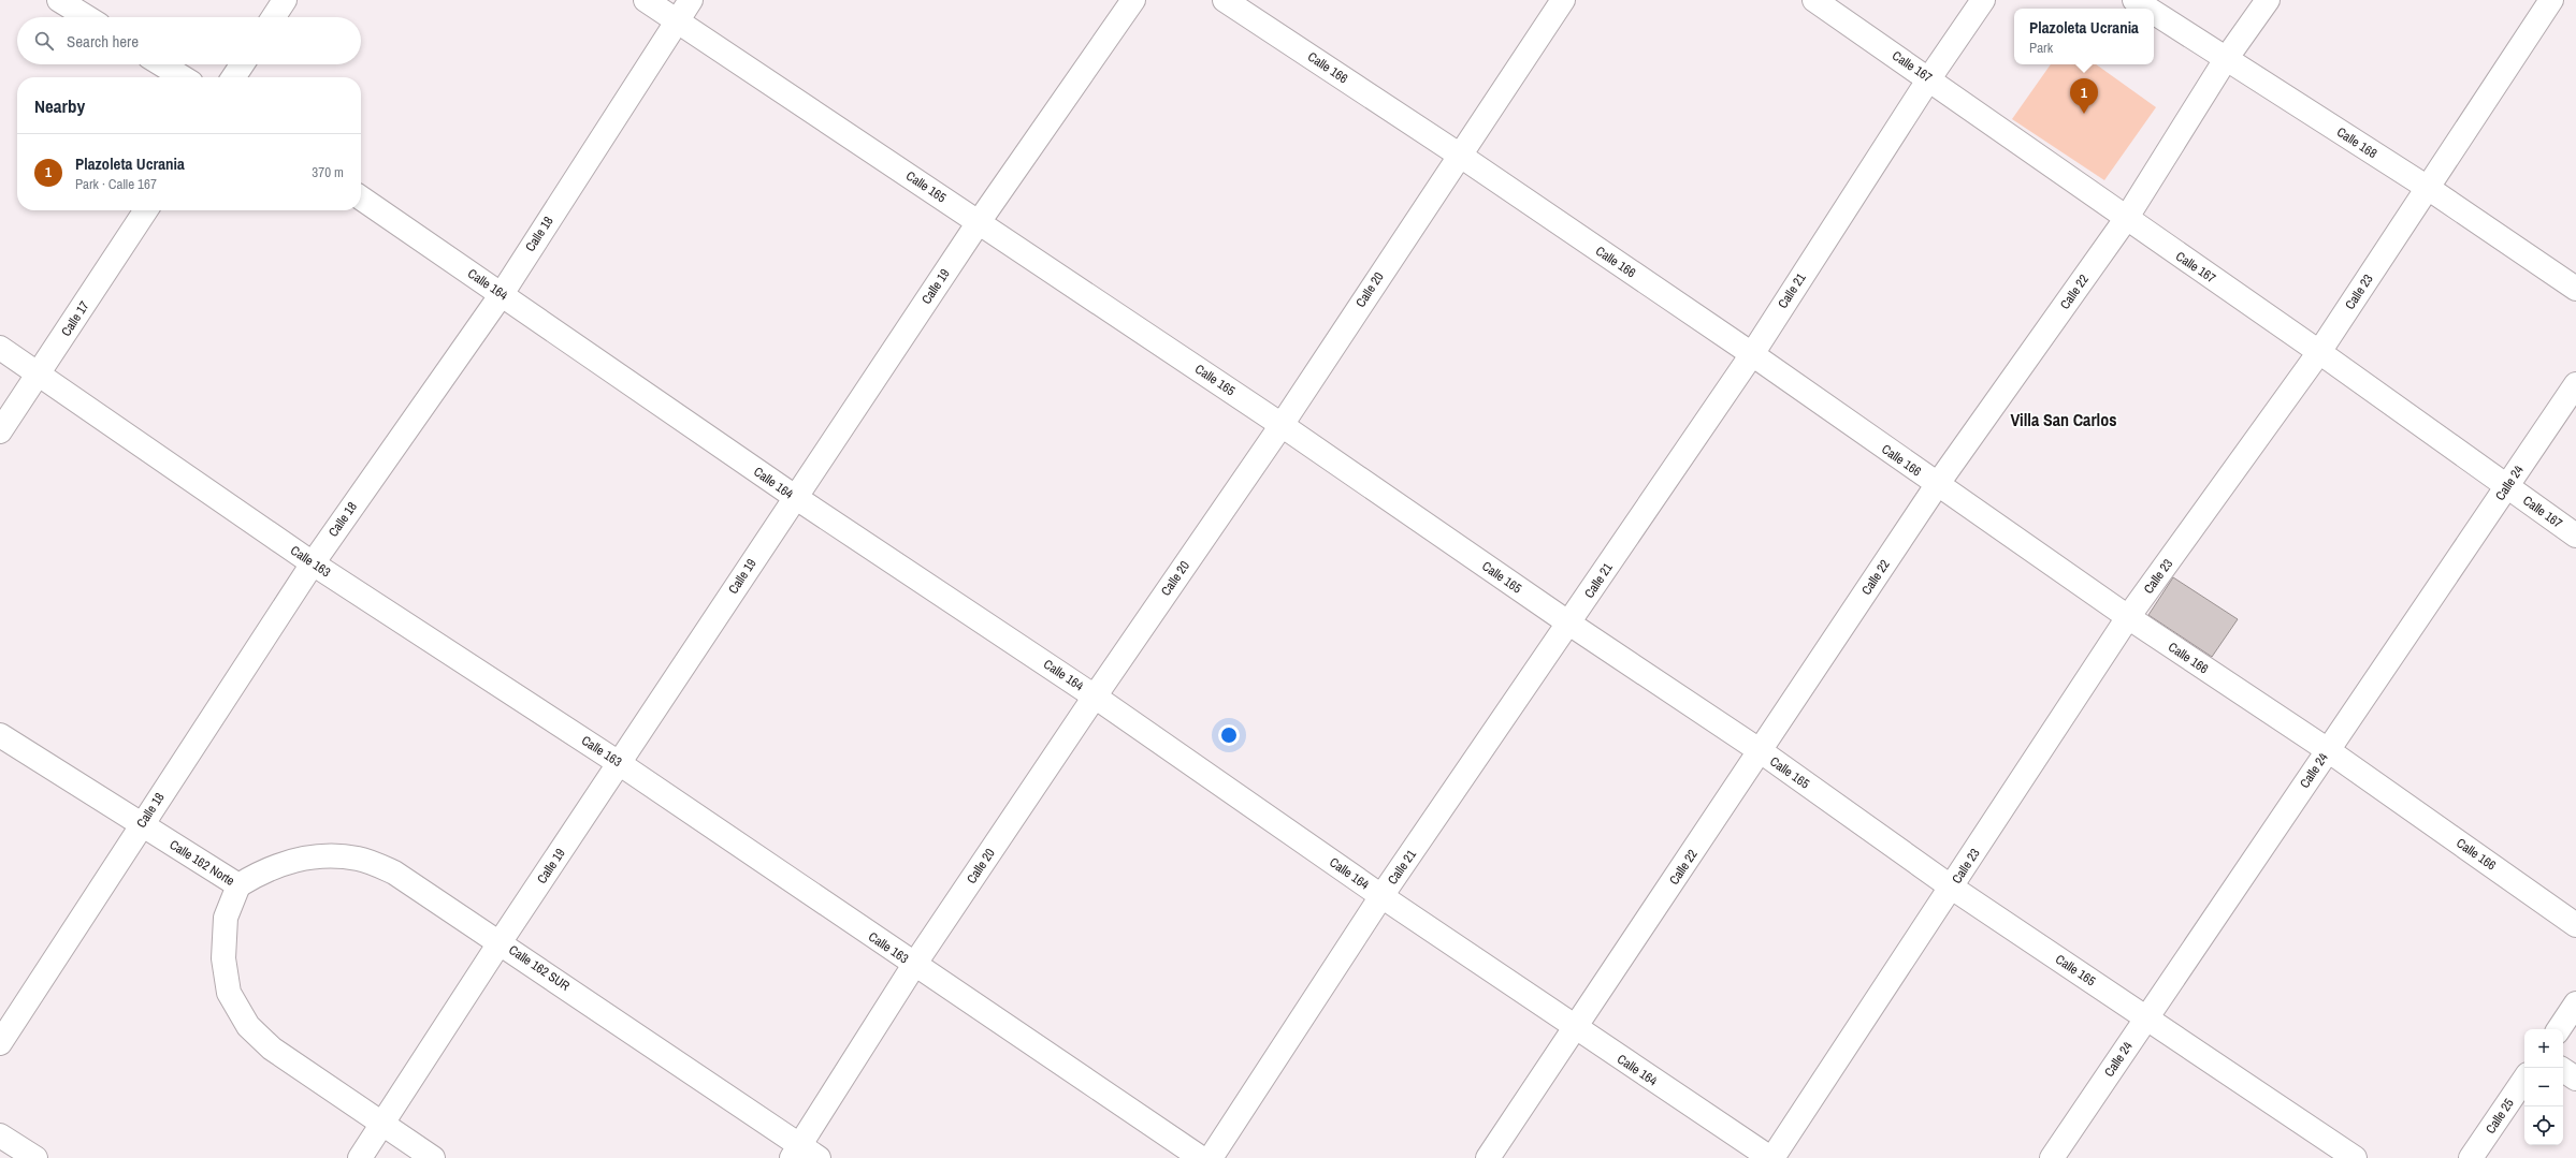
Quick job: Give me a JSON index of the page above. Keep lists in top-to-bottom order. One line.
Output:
{"streets":{"street":["Calle 167","Calle 166","Calle 168","Calle 165","Calle 18","Calle 164","Calle 19","Calle 20","Calle 21","Calle 22","Calle 23","Calle 17","Calle 24","Calle 163","Calle 162 Norte","Calle 162 SUR","Calle 25"]},"crossings":[["Calle 167","Calle 21"],["Calle 167","Calle 22"],["Calle 167","Calle 23"],["Calle 167","Calle 24"],["Calle 166","Calle 20"],["Calle 166","Calle 21"],["Calle 166","Calle 22"],["Calle 166","Calle 23"],["Calle 166","Calle 24"],["Calle 168","Calle 22"],["Calle 168","Calle 23"],["Calle 165","Calle 18"],["Calle 165","Calle 19"],["Calle 165","Calle 20"],["Calle 165","Calle 21"],["Calle 165","Calle 22"],["Calle 165","Calle 23"],["Calle 165","Calle 24"],["Calle 18","Calle 164"],["Calle 18","Calle 163"],["Calle 18","Calle 162 Norte"],["Calle 164","Calle 19"],["Calle 164","Calle 20"],["Calle 164","Calle 21"],["Calle 164","Calle 22"],["Calle 164","Calle 23"],["Calle 19","Calle 163"],["Calle 19","Calle 162 Norte"],["Calle 19","Calle 162 SUR"],["Calle 20","Calle 163"],["Calle 20","Calle 162 SUR"],["Calle 17","Calle 163"],["Calle 162 Norte","Calle 162 SUR"]],"districts":["Villa San Carlos"],"page":{"popup":["Plazoleta Ucrania","Park"],"search":"Search here","heading":"Nearby","pins":"1","list":[{"mark":"1","name":"Plazoleta Ucrania","note":"Park · Calle 167","value":"370 m"}],"map_buttons":["+","−"]}}
